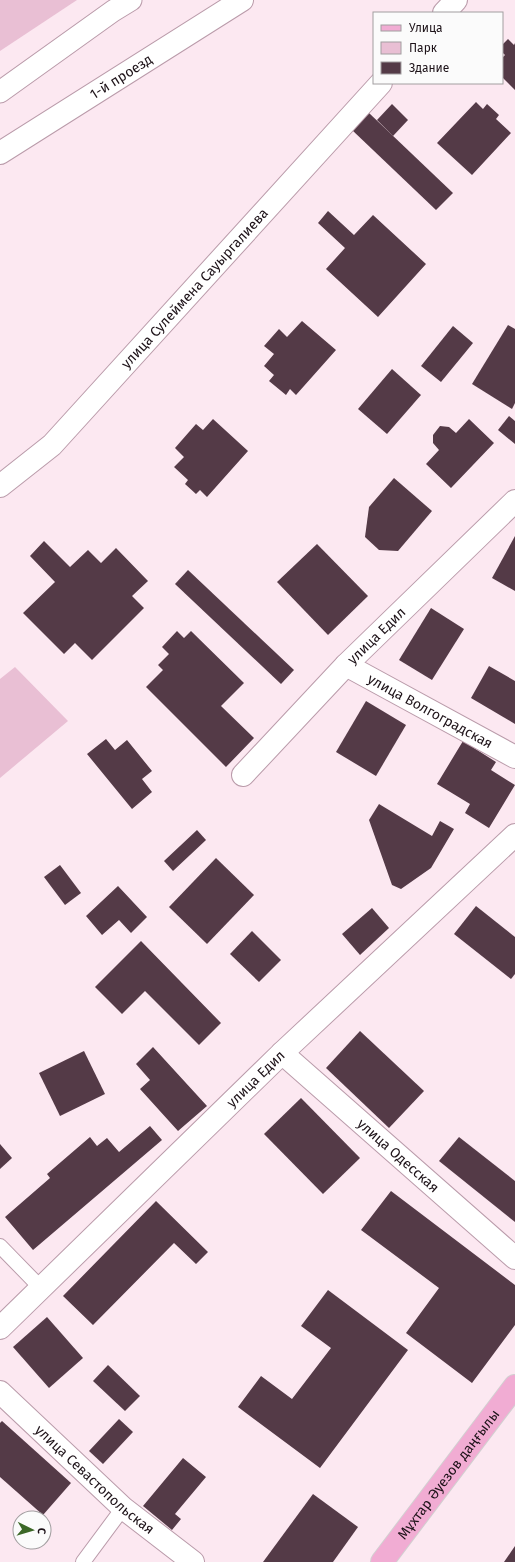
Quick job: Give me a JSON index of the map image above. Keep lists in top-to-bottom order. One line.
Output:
{"streets":{"main road":["Мұхтар Әуезов даңғылы"],"street":["1-й проезд","улица Сулеймена Сауыргалиева","улица Едил","улица Волгоградская","улица Одесская","улица Севастопольская"]},"crossings":[["улица Едил","улица Волгоградская"],["улица Едил","улица Одесская"]],"legend":["Улица","Парк","Здание"],"north":"right"}
